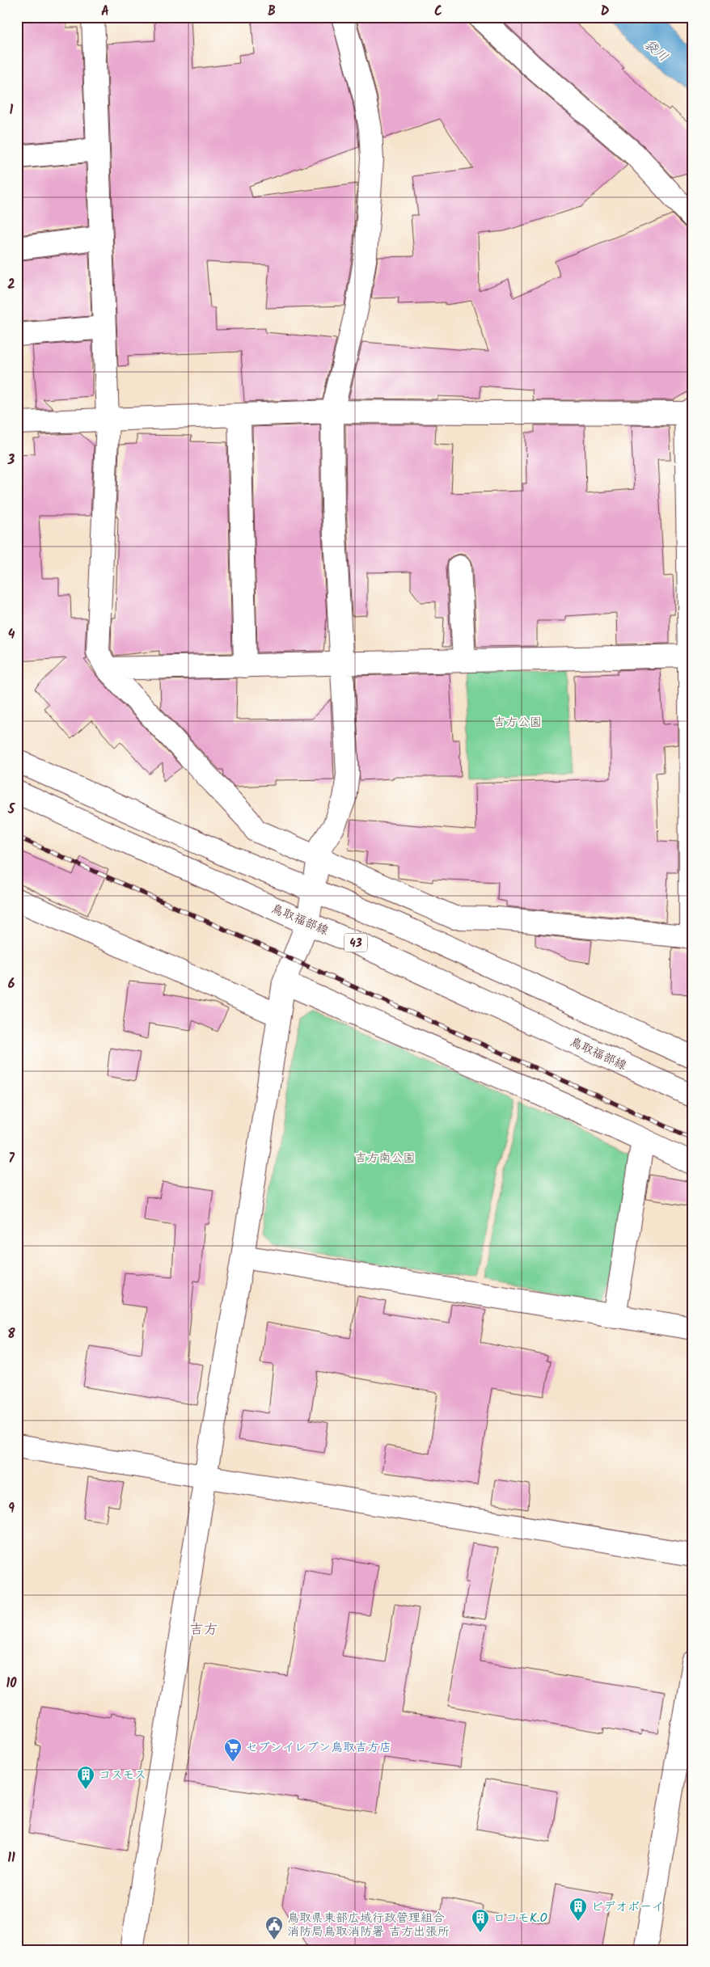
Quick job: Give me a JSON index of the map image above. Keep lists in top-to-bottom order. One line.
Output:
{"streets":{"street":["鳥取福部線","43"]},"districts":["吉方"],"water":["袋川"],"parks":["吉方公園","吉方南公園"],"places":{"supermarket":["セブンイレブン鳥取吉方店"],"building":["コスモス","ビデオボーイ","ロコモK.O"],"public building":["鳥取県東部広域行政管理組合 消防局鳥取消防署 吉方出張所"]},"grid":{"columns":["A","B","C","D"],"rows":["1","2","3","4","5","6","7","8","9","10","11"]}}
